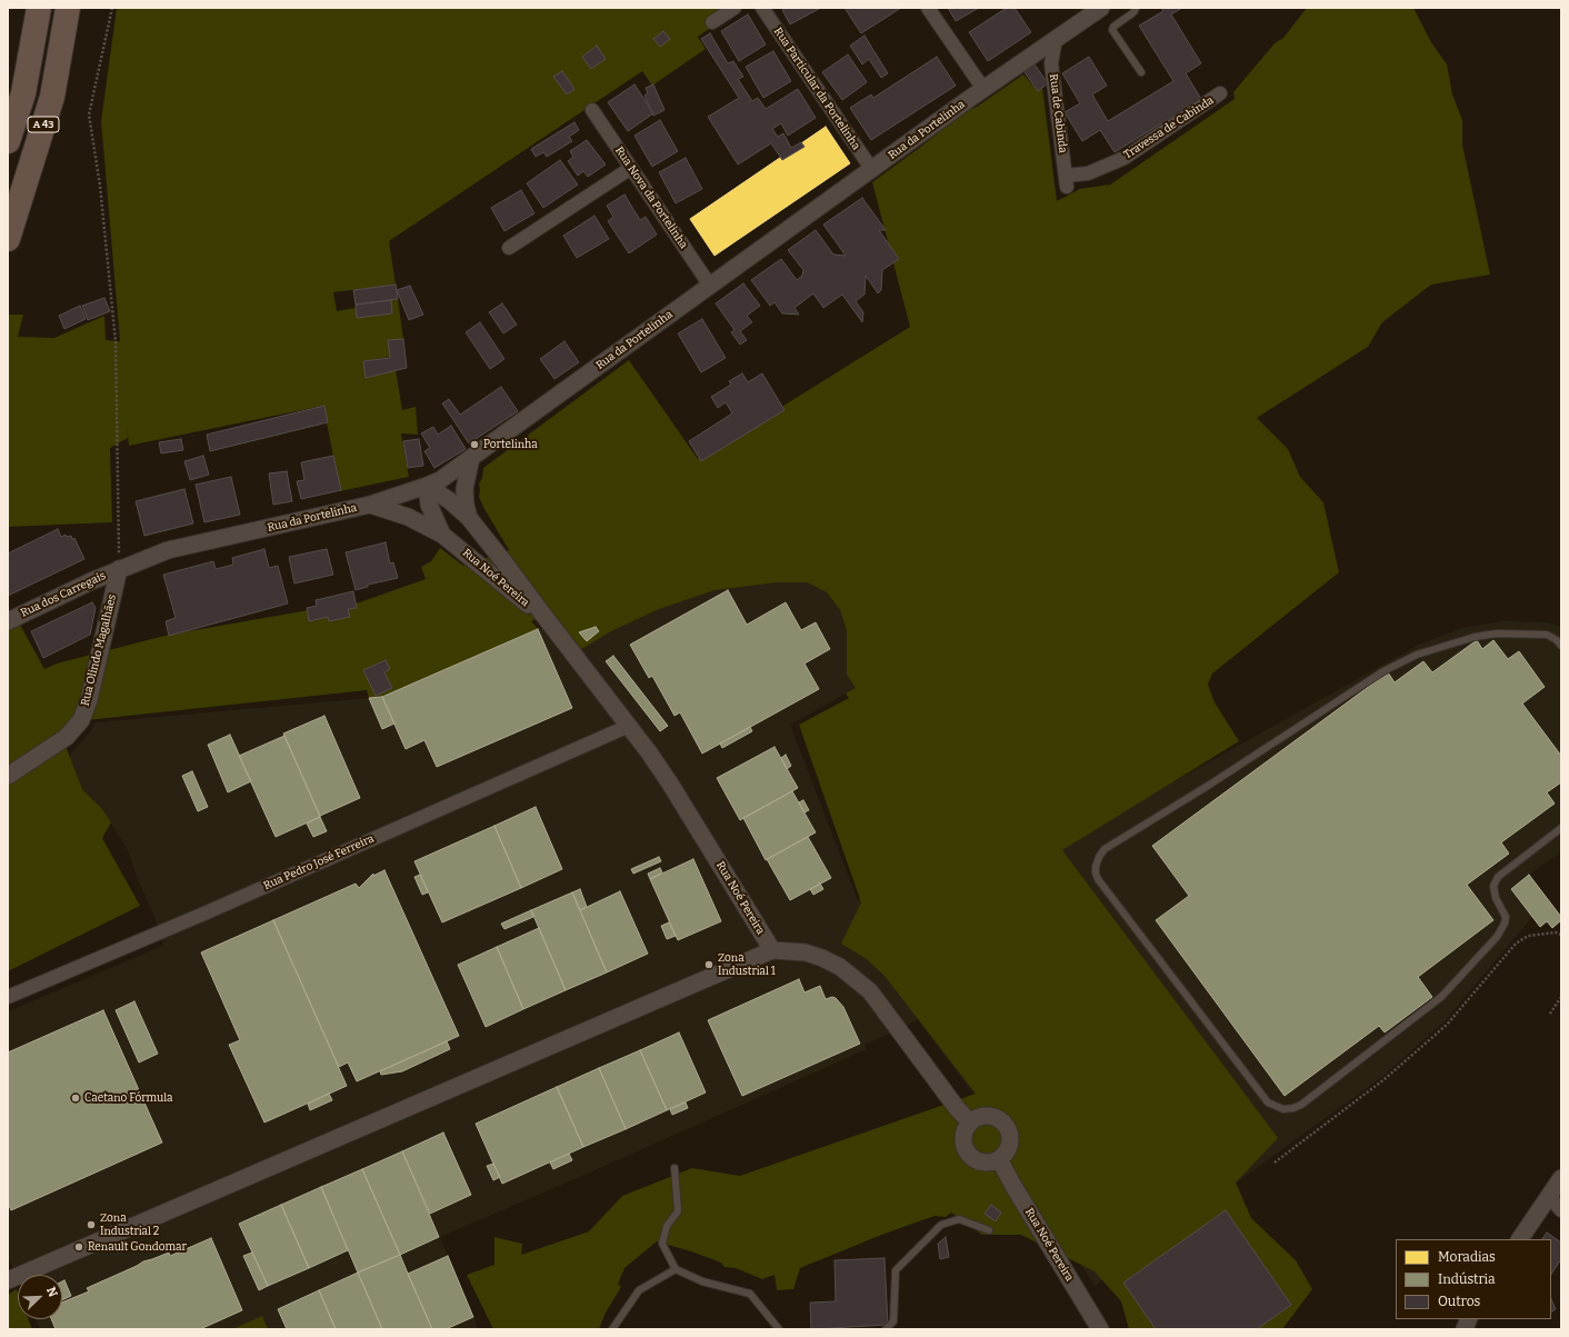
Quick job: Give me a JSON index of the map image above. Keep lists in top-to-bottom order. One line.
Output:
{"streets":{"highway":["A 43"],"street":["Rua Particular da Portelinha","Rua de Cabinda","Travessa de Cabinda","Rua da Portelinha","Rua Nova da Portelinha","Rua Noé Pereira","Rua dos Carregais","Rua Olindo Magalhães","Rua Pedro José Ferreira"]},"crossings":[["Rua Particular da Portelinha","Rua da Portelinha"],["Rua de Cabinda","Travessa de Cabinda"],["Rua de Cabinda","Rua da Portelinha"],["Rua da Portelinha","Rua Nova da Portelinha"],["Rua da Portelinha","Rua Noé Pereira"],["Rua da Portelinha","Rua dos Carregais"],["Rua da Portelinha","Rua Olindo Magalhães"],["Rua Noé Pereira","Rua Pedro José Ferreira"],["Rua dos Carregais","Rua Olindo Magalhães"]],"places":["Portelinha","Zona Industrial 1","Caetano Fórmula","Zona Industrial 2","Renault Gondomar"],"legend":["Moradias","Indústria","Outros"],"north":"top right"}
